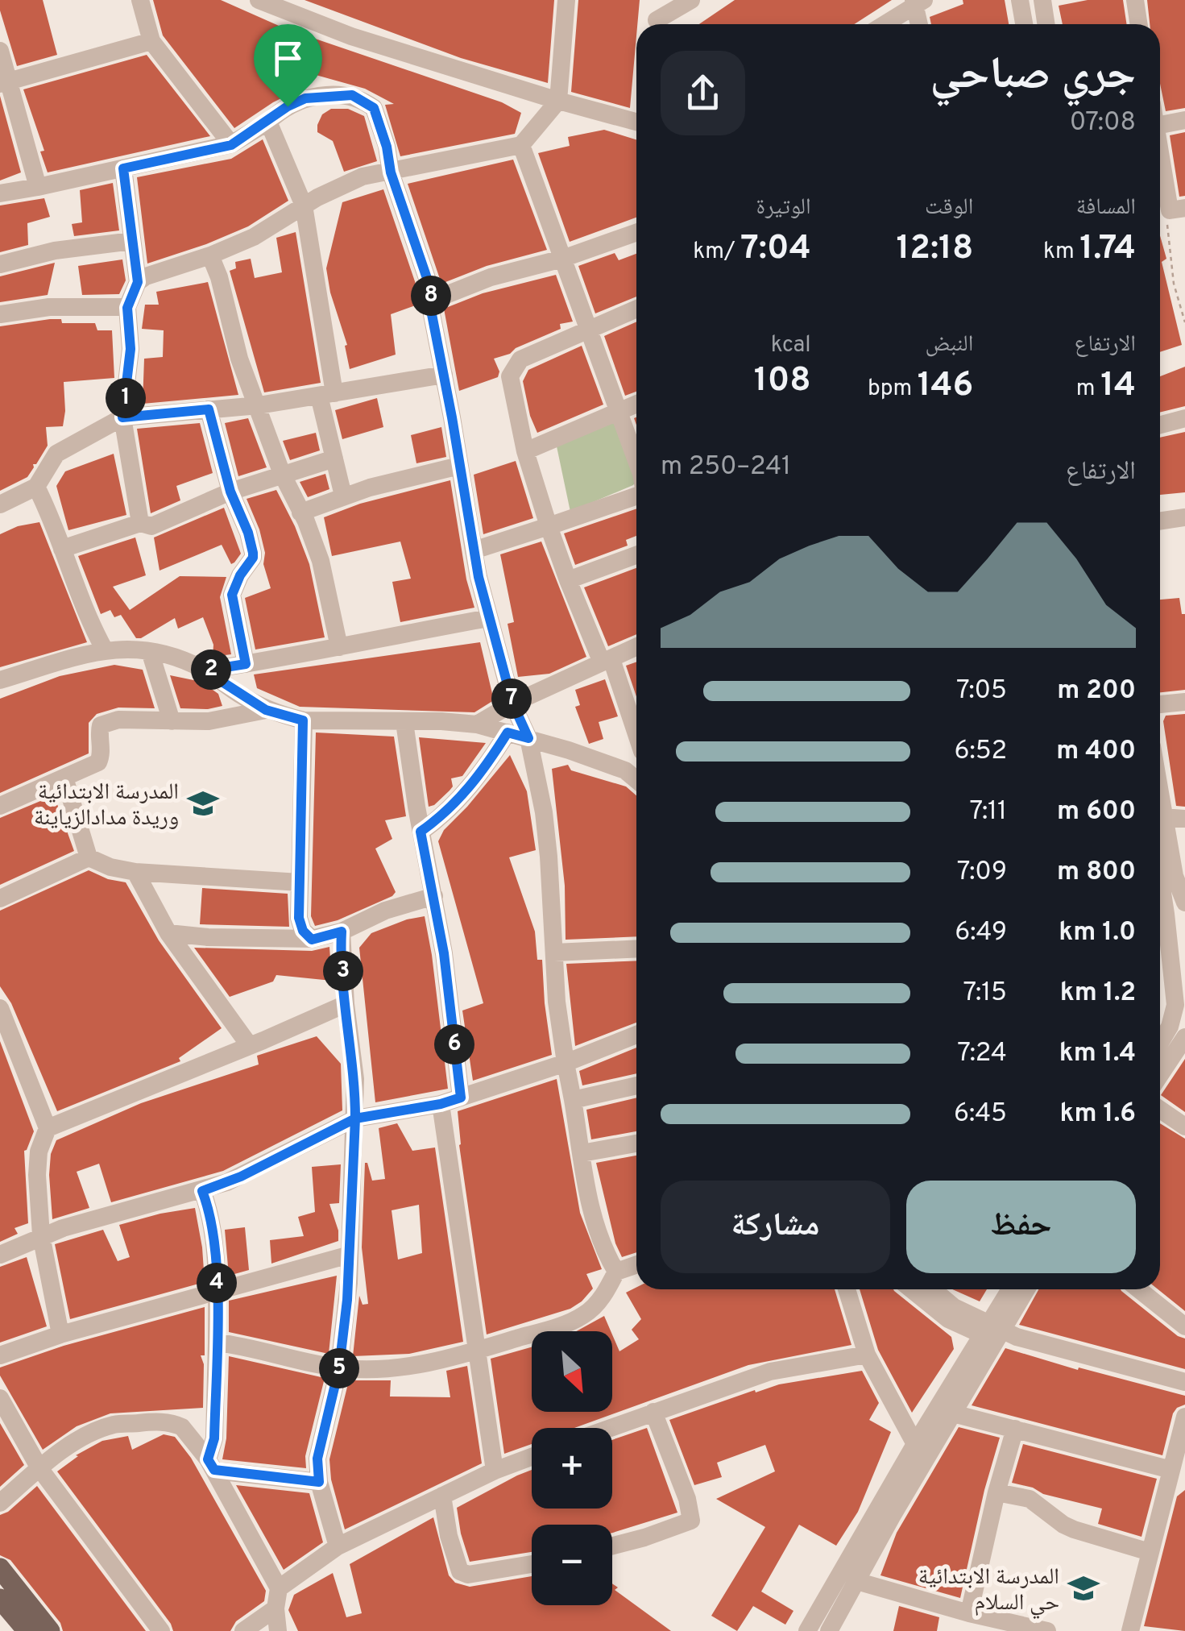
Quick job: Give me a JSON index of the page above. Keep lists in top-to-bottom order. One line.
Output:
{"places":{"school or university":["المدرسة الابتدائية وريدة مدادالزياينة","المدرسة الابتدائية حي السلام"]},"north":"bottom right","page":{"heading":["جري صباحي","07:08"],"stats":[["المسافة","1.74 km"],["الوقت","12:18"],["الوتيرة","7:04 /km"],["الارتفاع","14 m"],["النبض","146 bpm"],["kcal","108"]],"pins":["8","1","2","7","3","6","4","5"],"chart":["الارتفاع","241–250 m"],"list":[{"name":"200 m","note":"7:05"},{"name":"400 m","note":"6:52"},{"name":"600 m","note":"7:11"},{"name":"800 m","note":"7:09"},{"name":"1.0 km","note":"6:49"},{"name":"1.2 km","note":"7:15"},{"name":"1.4 km","note":"7:24"},{"name":"1.6 km","note":"6:45"}],"buttons":["حفظ","مشاركة"],"map_buttons":["+","−"]}}
